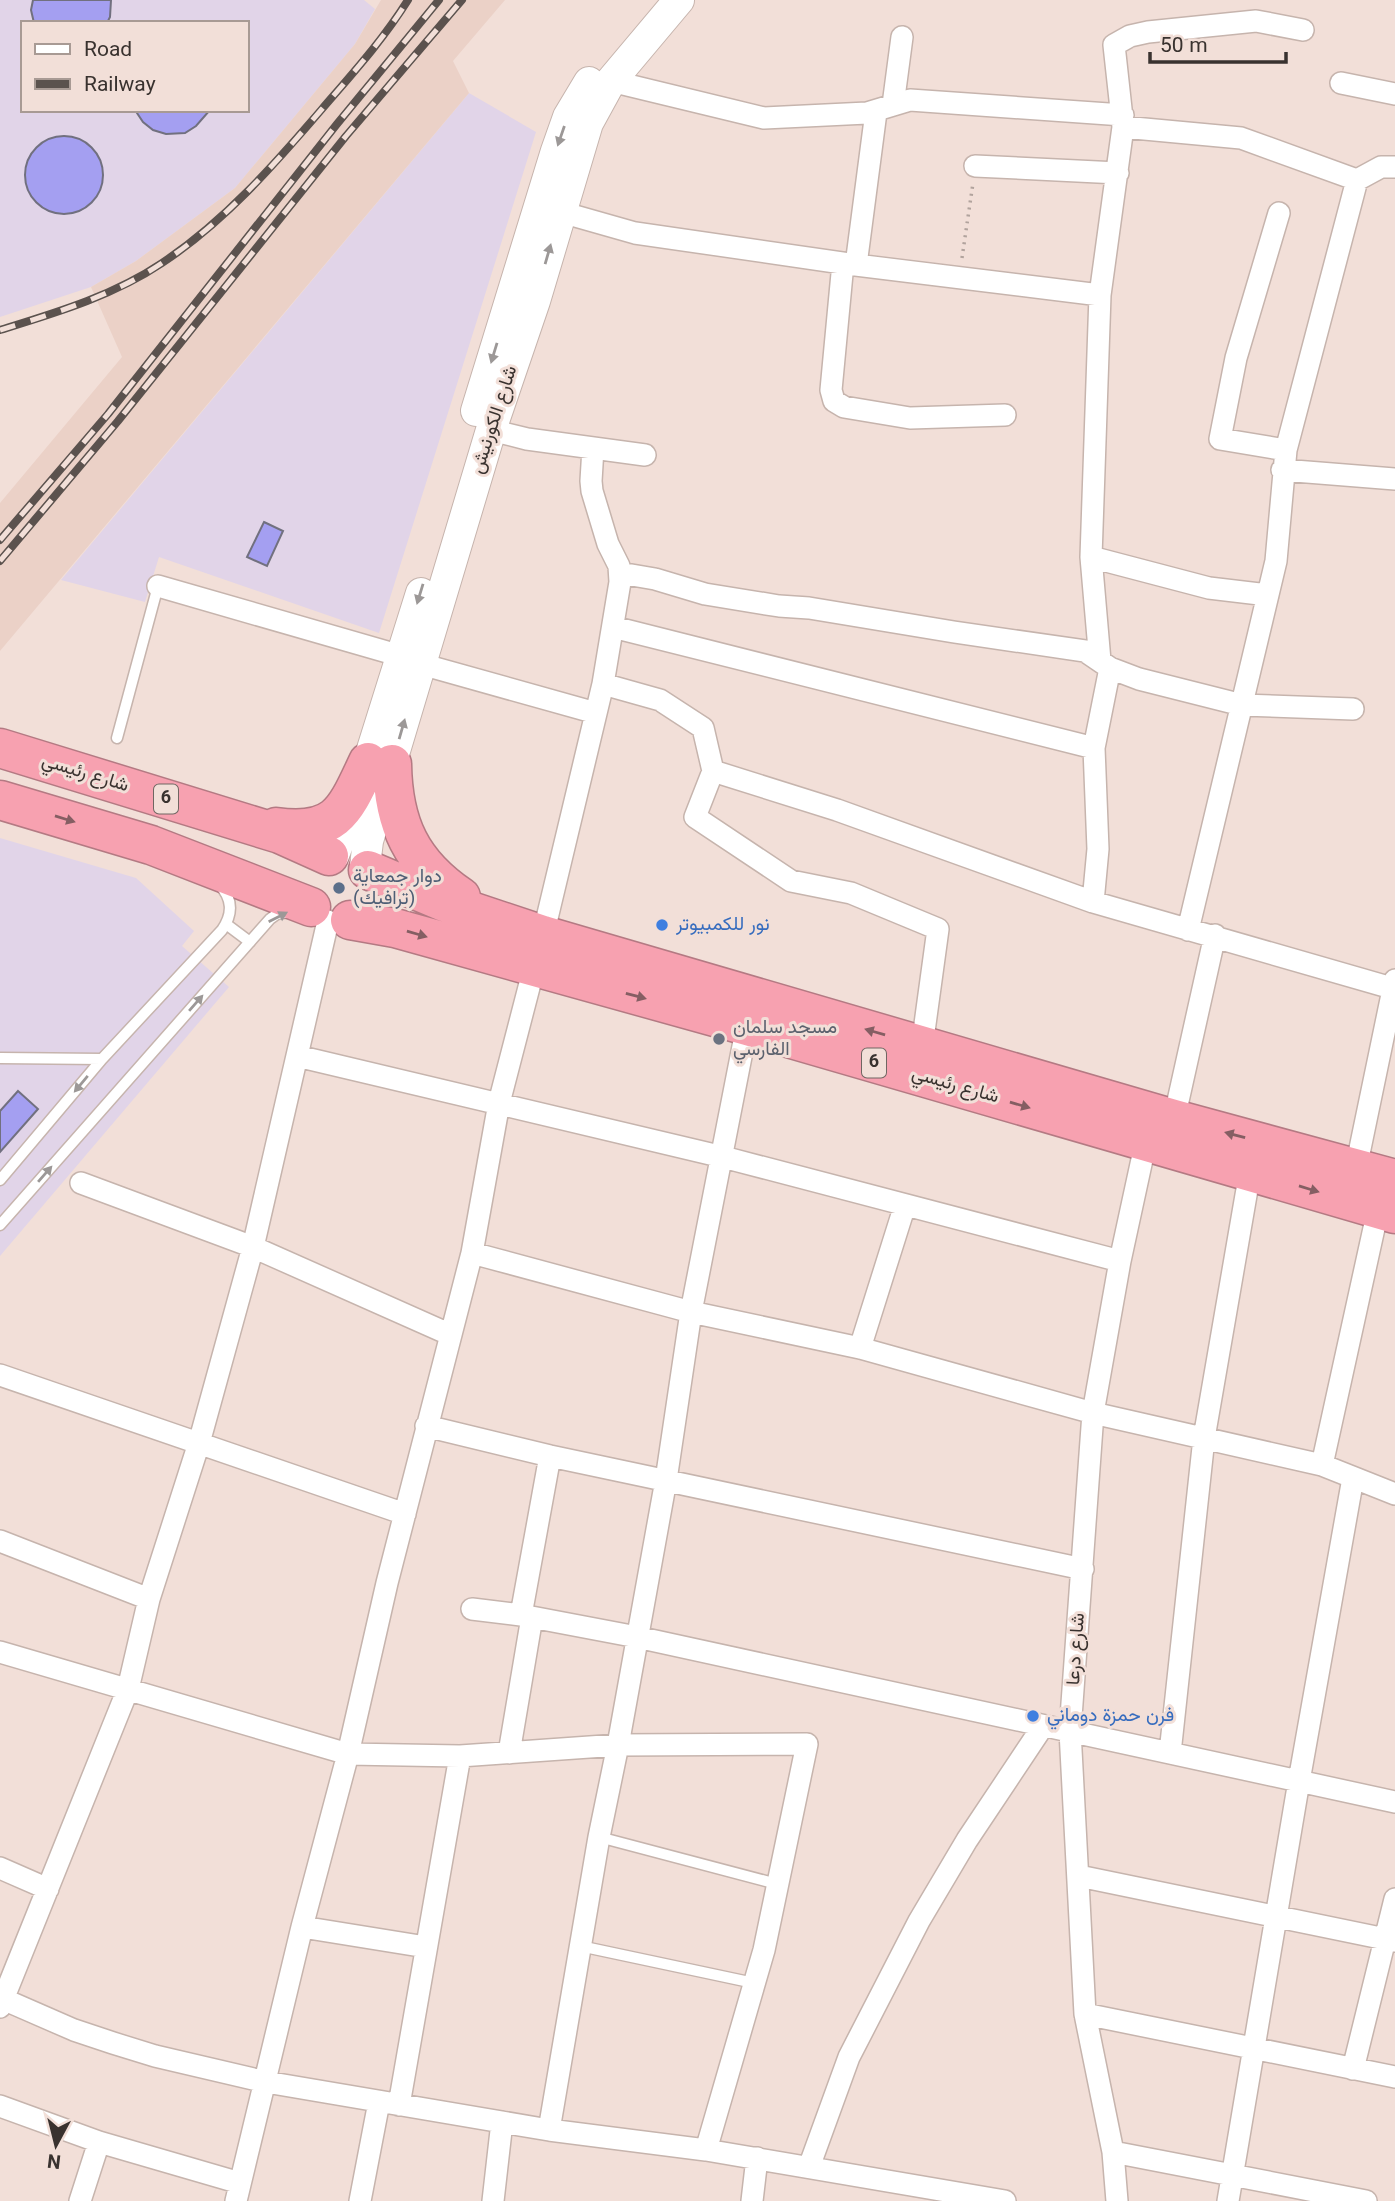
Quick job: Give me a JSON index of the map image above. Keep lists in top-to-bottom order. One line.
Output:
{"streets":{"highway":["شارع رئيسي","6"],"street":["شارع الكورنيش","شارع درعا"]},"crossings":[["شارع الكورنيش","شارع رئيسي"],["شارع رئيسي","شارع درعا"]],"places":["دوار جمعاية (ترافيك)","نور للكمبيوتر","مسجد سلمان الفارسي","فرن حمزة دوماني"],"legend":["Road","Railway"],"scale_bar":"50 m","north":"bottom"}
